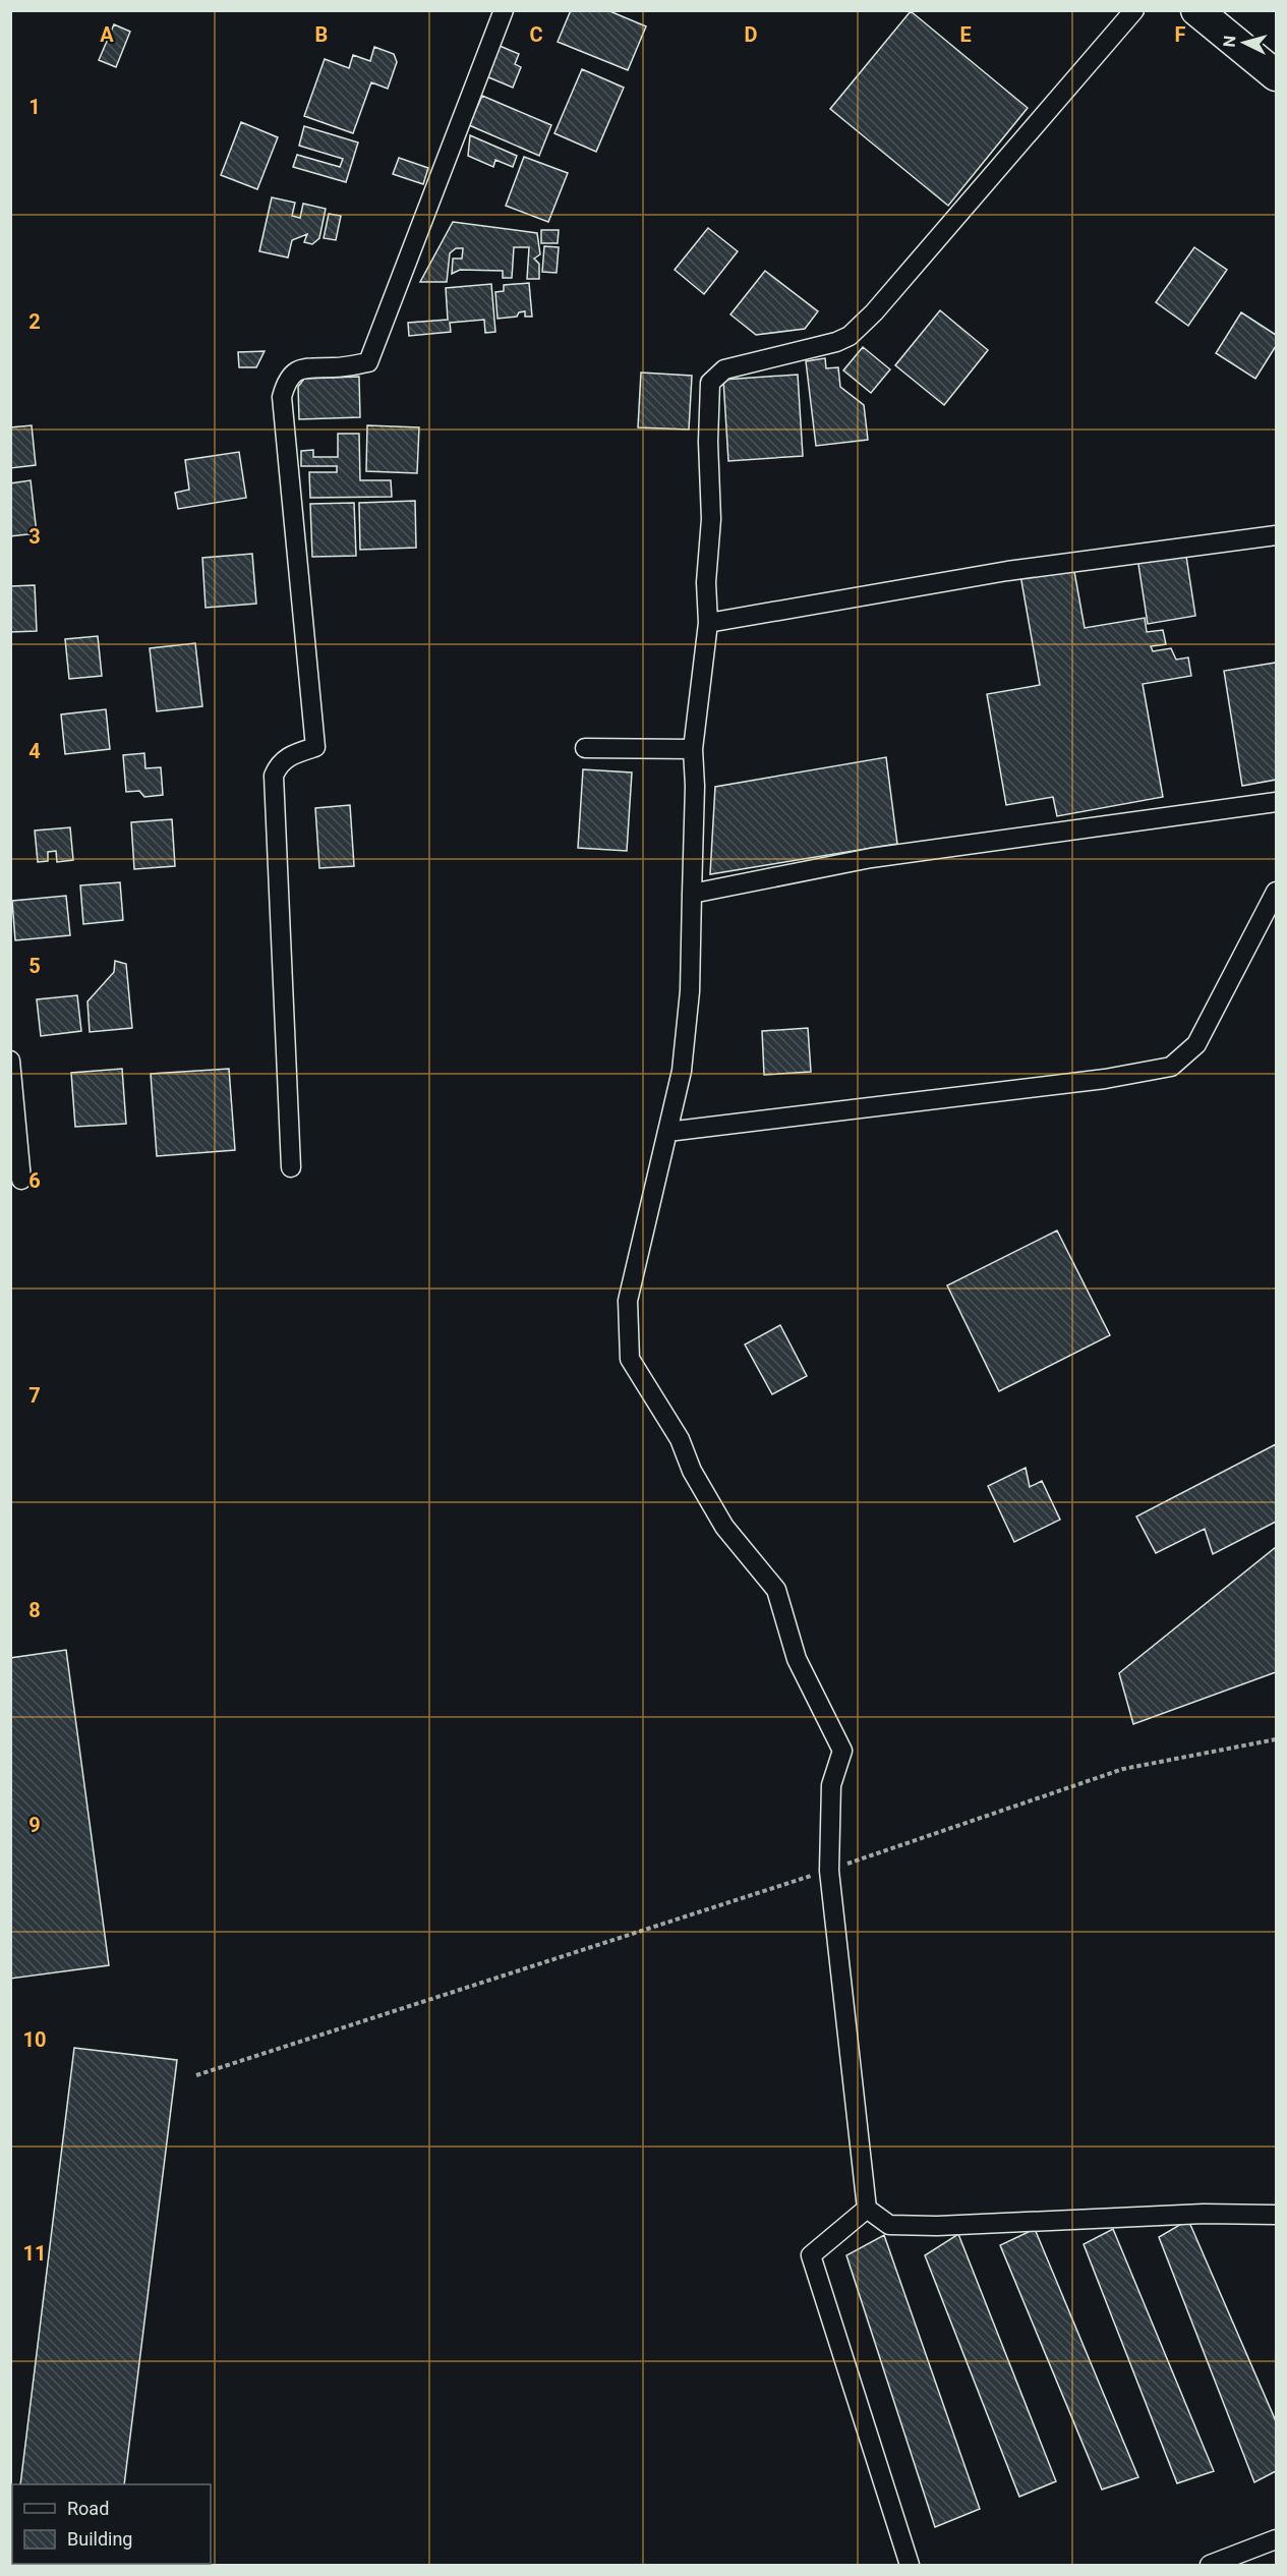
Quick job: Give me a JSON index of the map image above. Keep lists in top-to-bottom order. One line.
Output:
{"legend":["Road","Building"],"north":"left","grid":{"columns":["A","B","C","D","E","F"],"rows":["1","2","3","4","5","6","7","8","9","10","11"]}}
